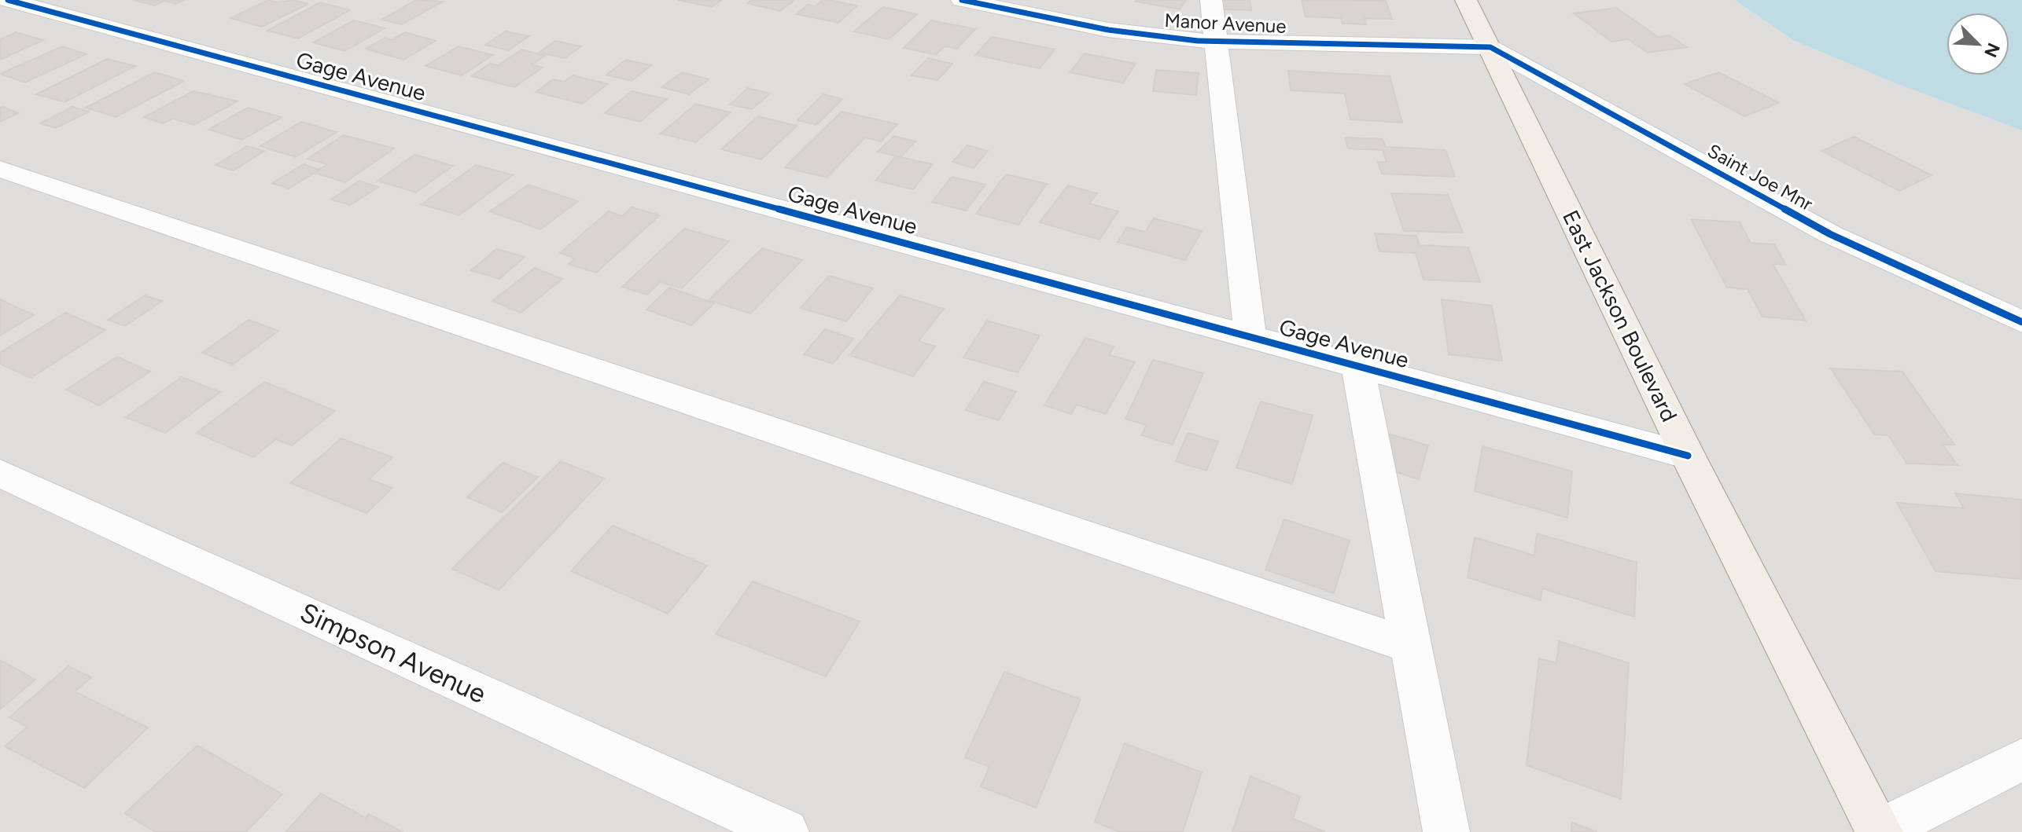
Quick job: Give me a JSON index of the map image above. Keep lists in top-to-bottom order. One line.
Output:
{"streets":{"main road":["East Jackson Boulevard"],"street":["Manor Avenue","Gage Avenue","Saint Joe Mnr","Simpson Avenue"]},"crossings":[["Manor Avenue","Saint Joe Mnr"],["Manor Avenue","East Jackson Boulevard"],["Gage Avenue","East Jackson Boulevard"],["Saint Joe Mnr","East Jackson Boulevard"]],"north":"bottom right"}
